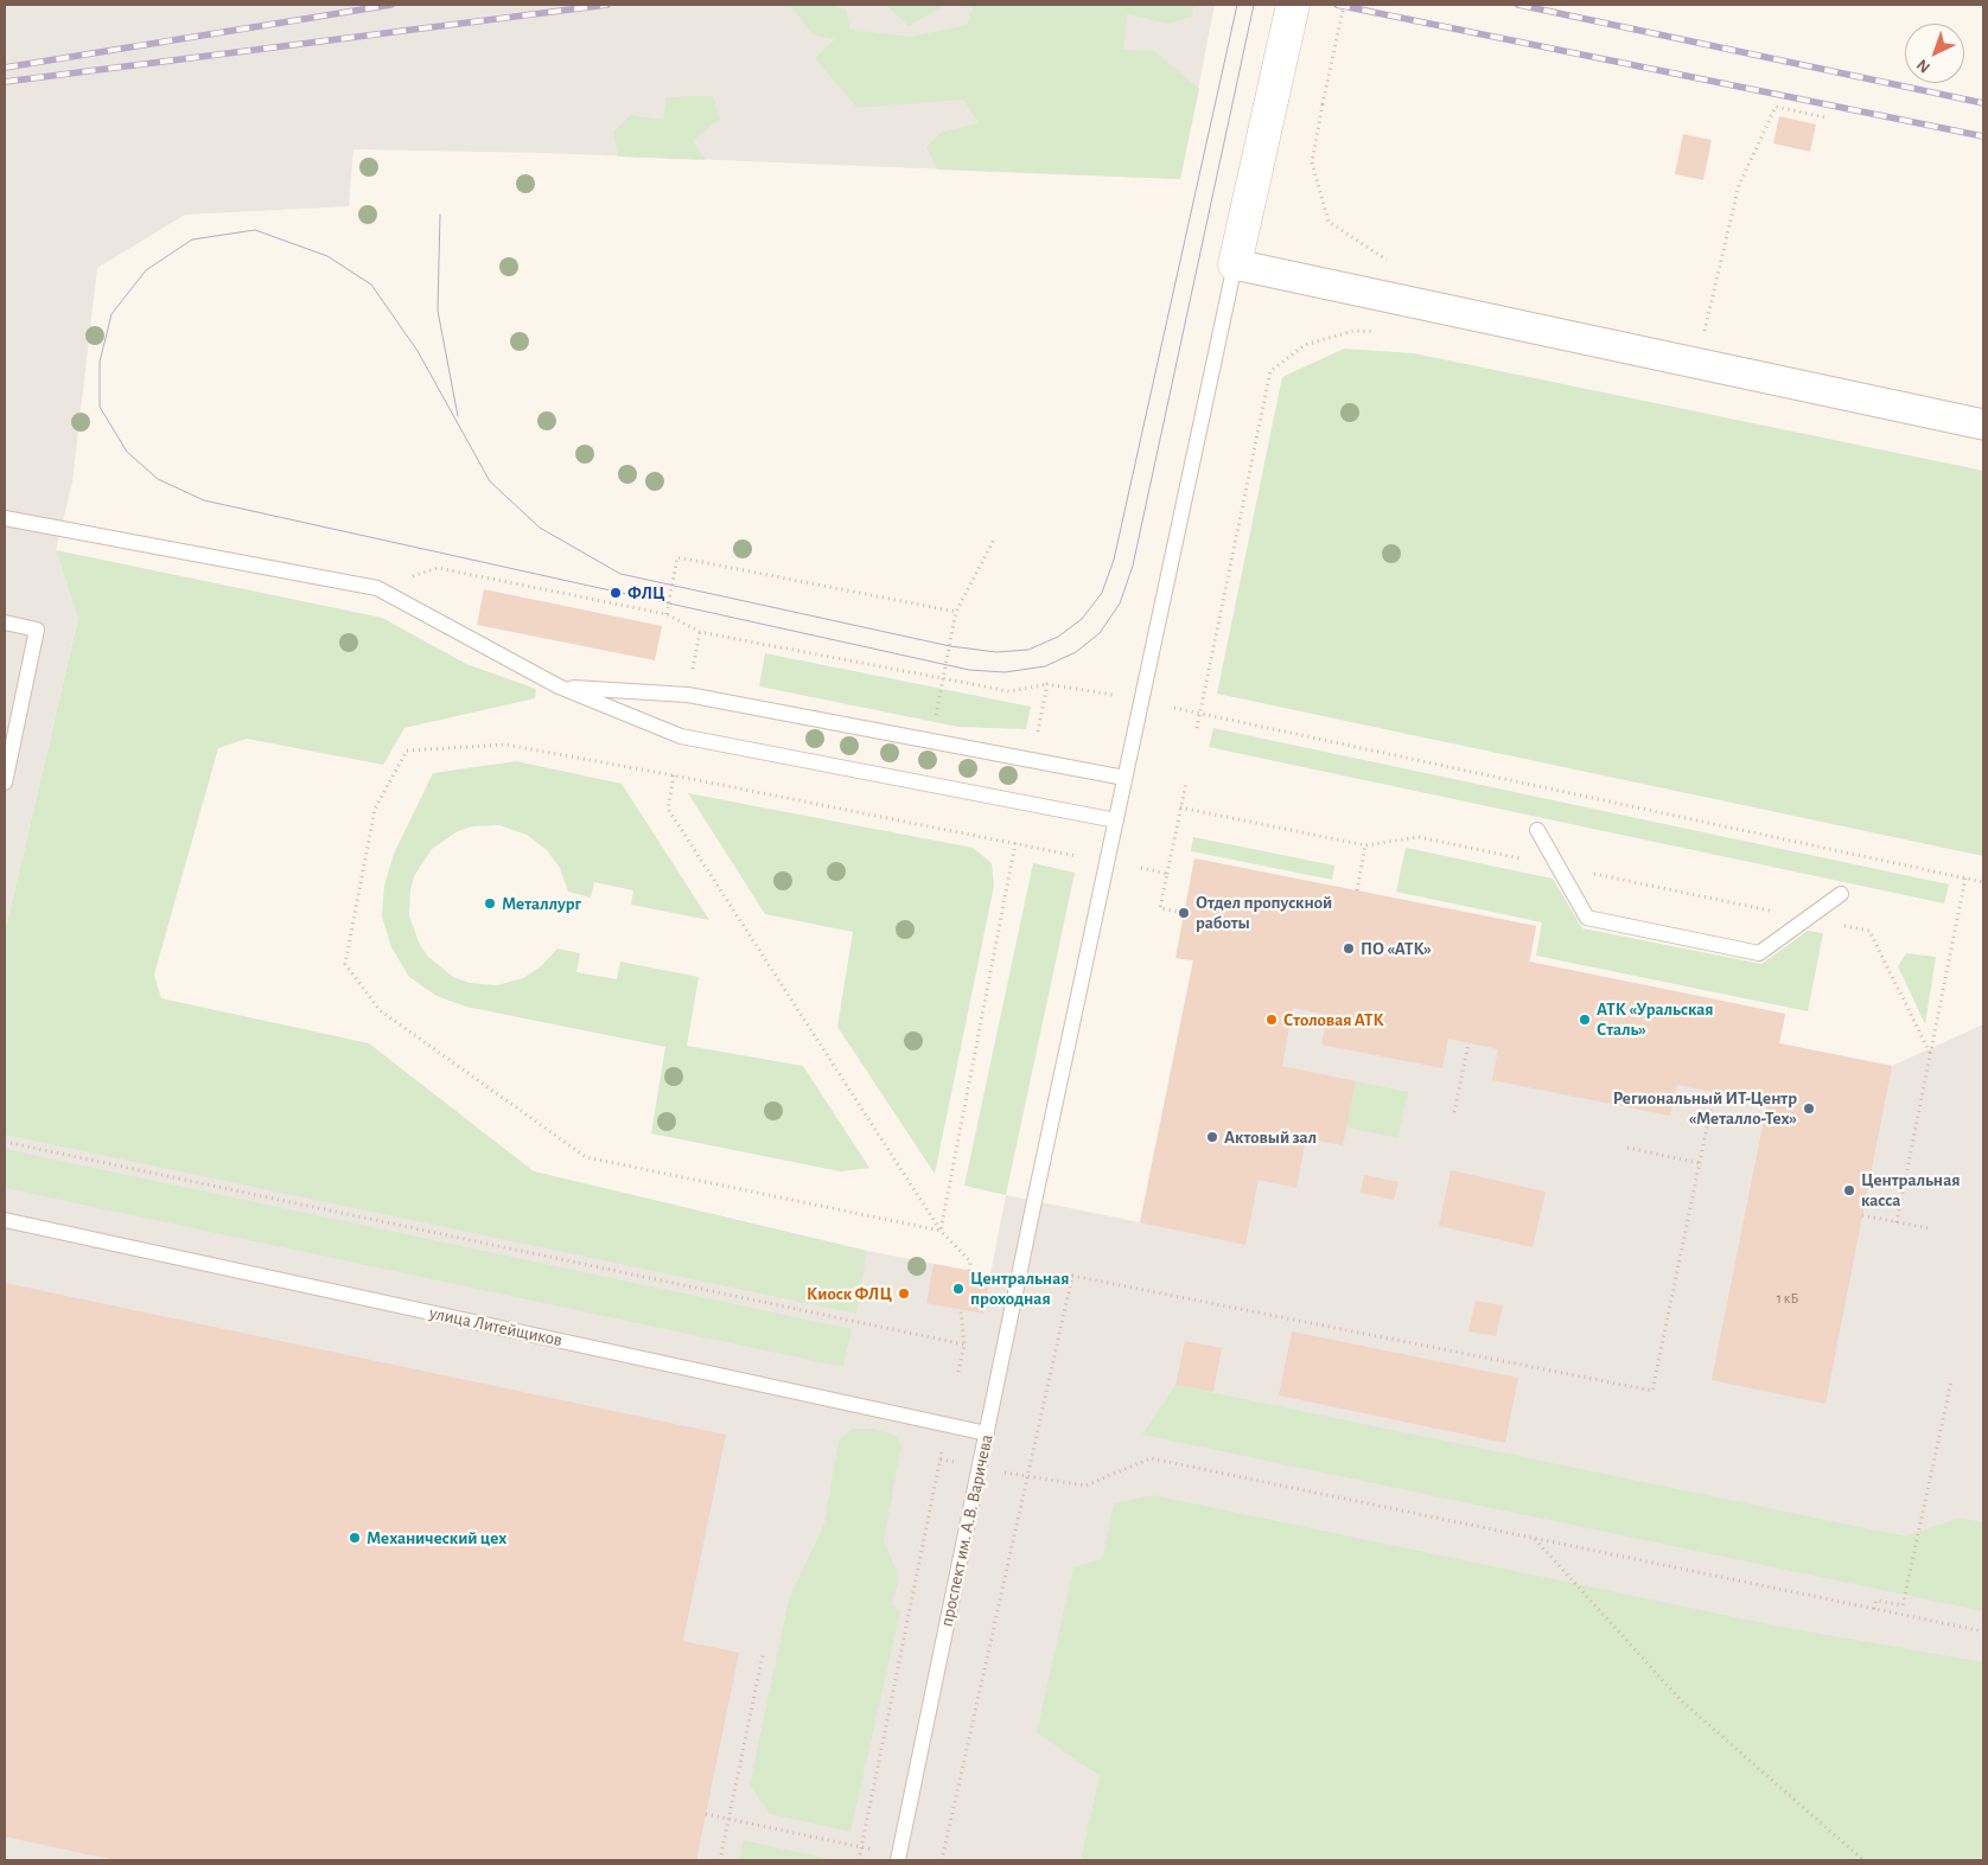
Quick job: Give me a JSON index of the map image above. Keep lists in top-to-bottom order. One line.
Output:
{"streets":{"lane":["улица Литейщиков","проспект им. А.В. Варичева"]},"crossings":[["улица Литейщиков","проспект им. А.В. Варичева"]],"places":["ФЛЦ","Металлург","Отдел пропускной работы","ПО «АТК»","Столовая АТК","АТК «Уральская Сталь»","Региональный ИТ-Центр «Металло-Тех»","Актовый зал","Центральная касса","Центральная проходная","Киоск ФЛЦ","Механический цех"],"house_numbers":["1 кБ"],"north":"bottom left"}
